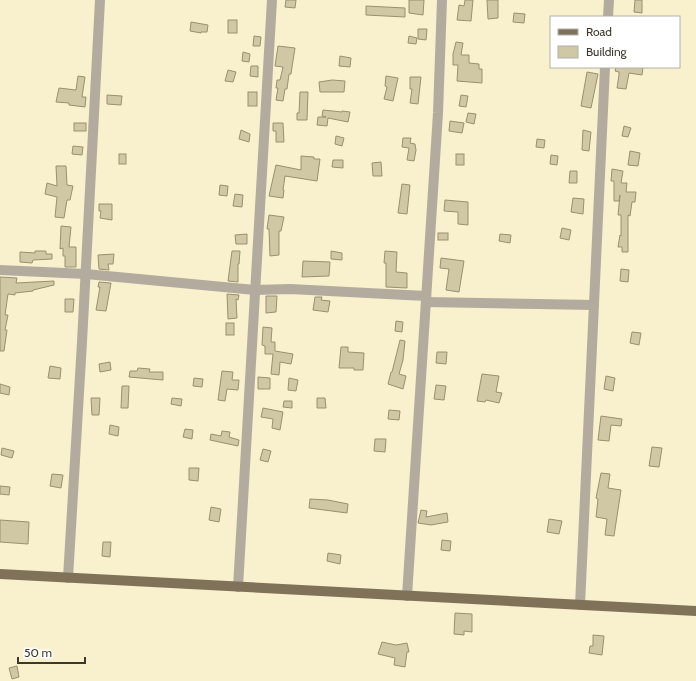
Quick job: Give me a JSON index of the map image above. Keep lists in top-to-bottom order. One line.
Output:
{"legend":["Road","Building"],"scale_bar":"50 m"}
